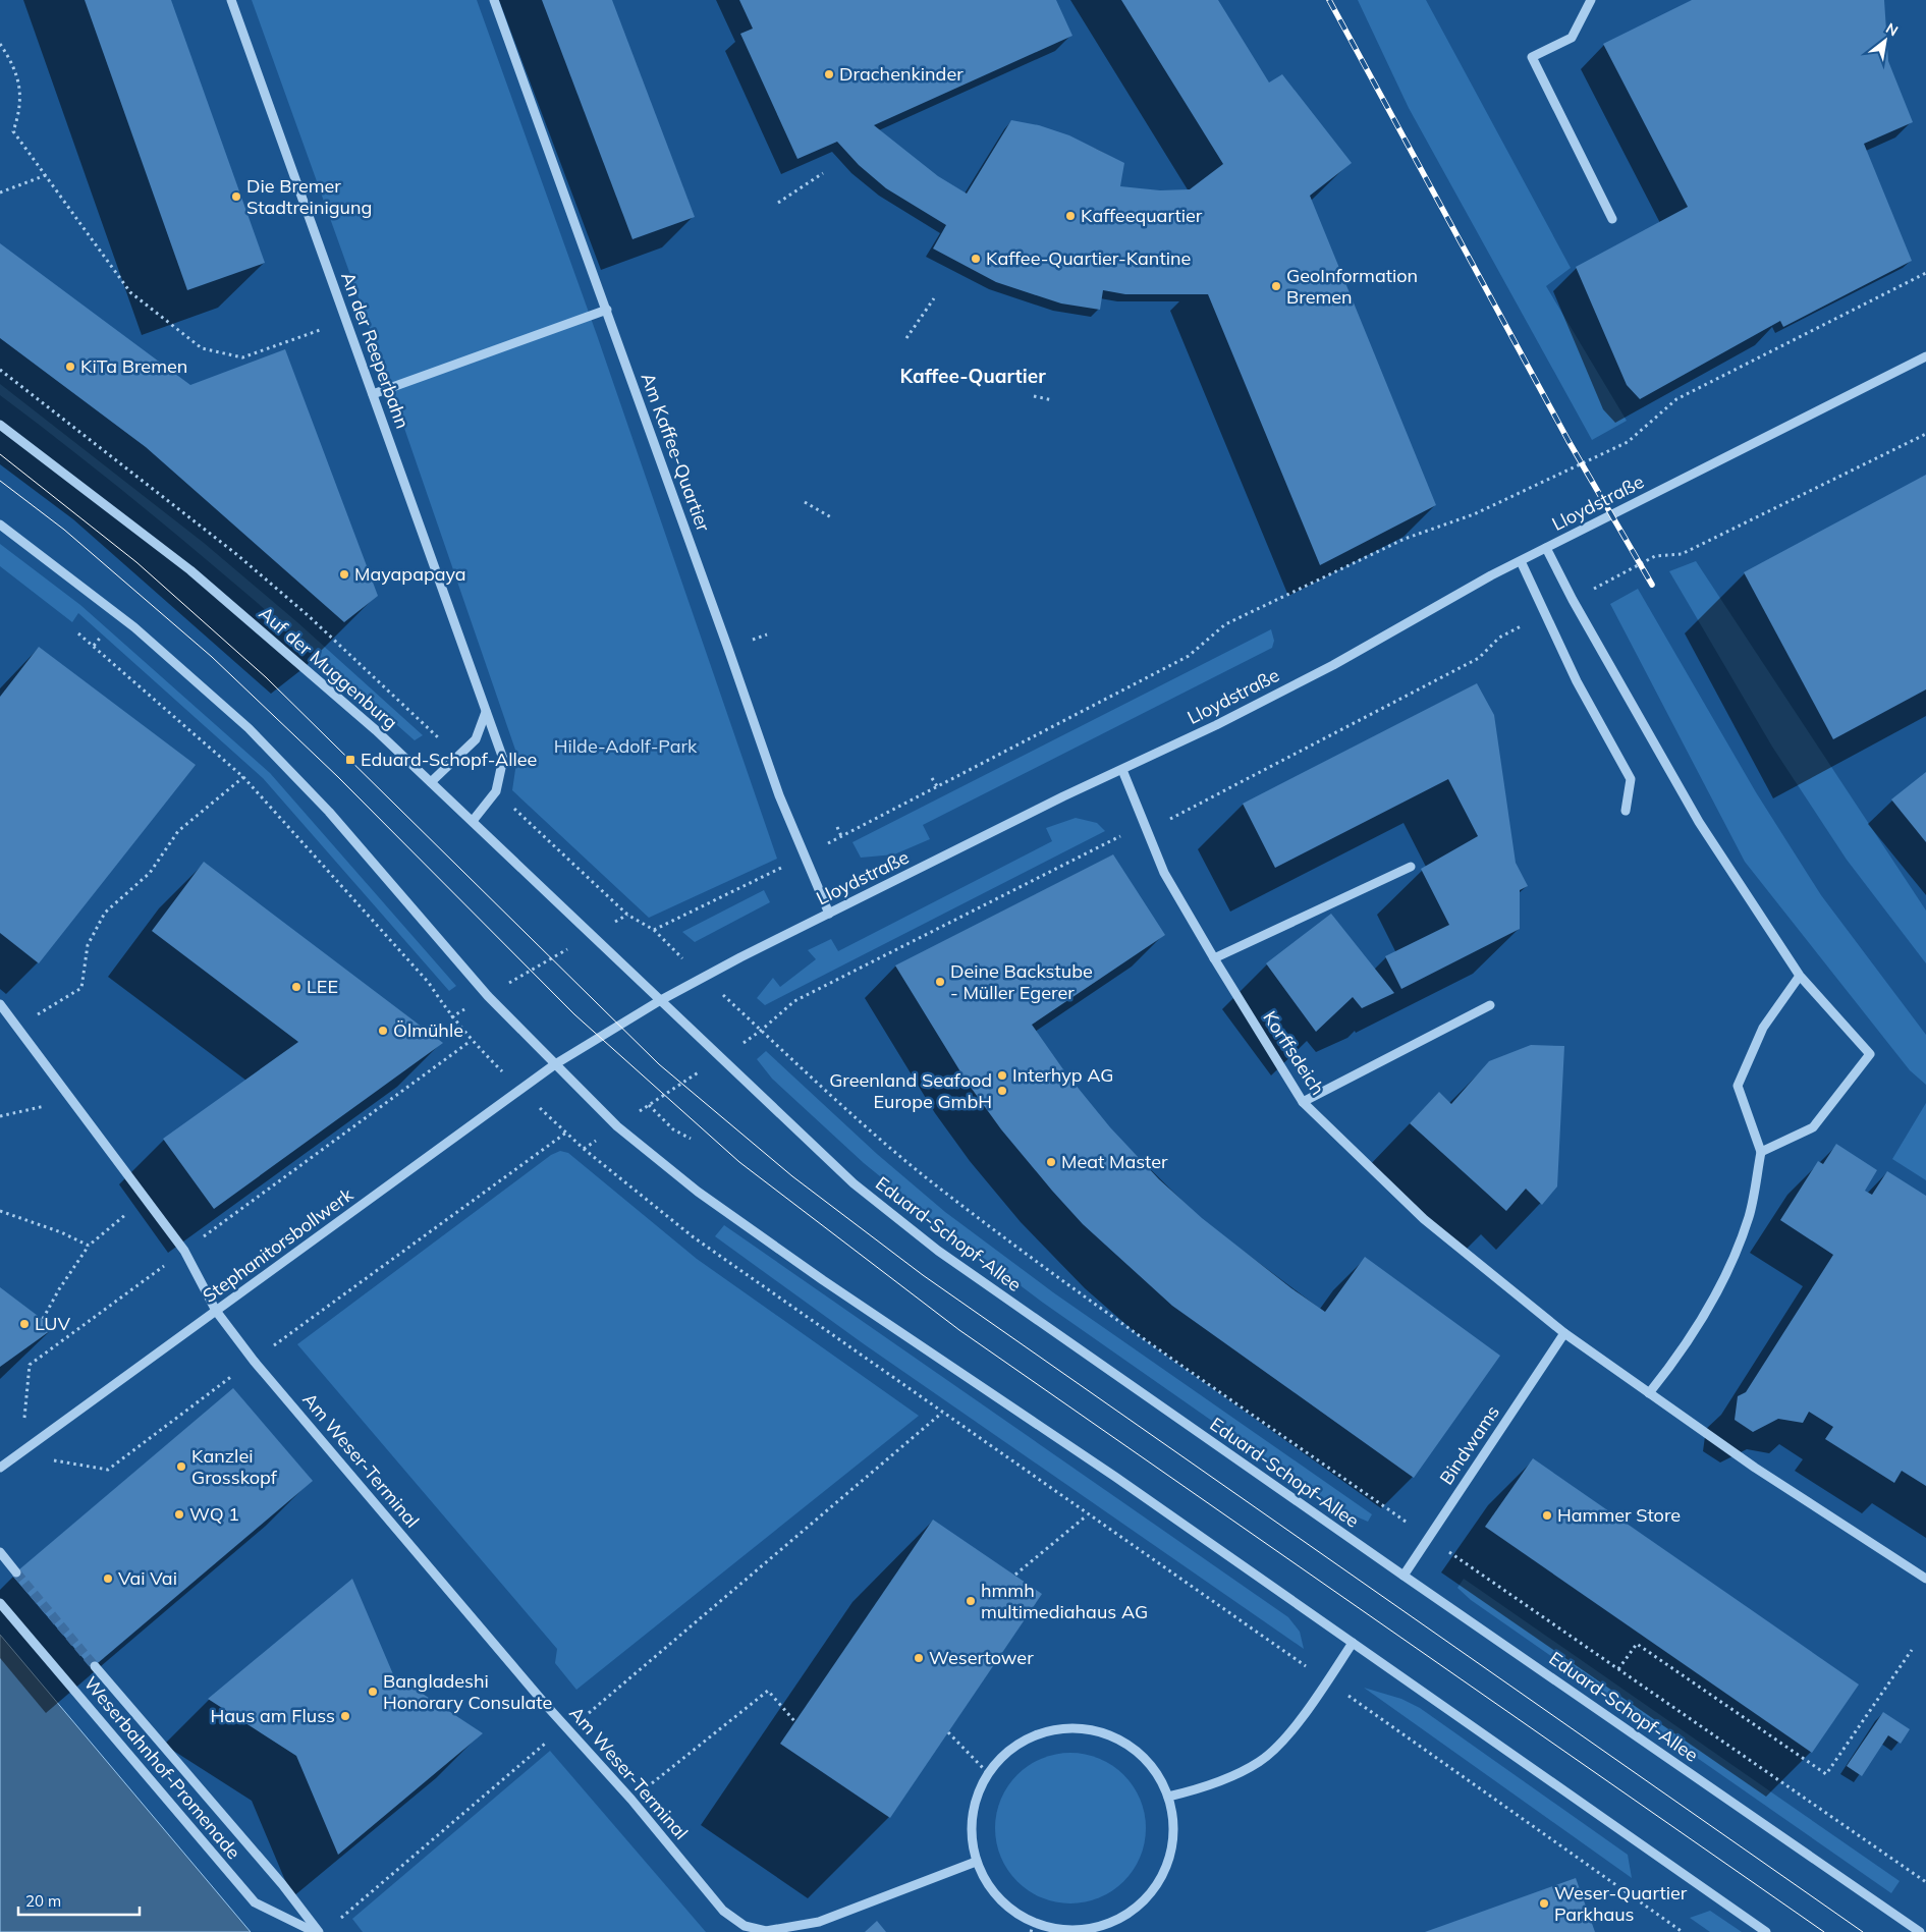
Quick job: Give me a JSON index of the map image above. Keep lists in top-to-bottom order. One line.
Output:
{"streets":{"street":["An der Reeperbahn","Am Kaffee-Quartier","Lloydstraße","Auf der Muggenburg","Korffsdeich","Eduard-Schopf-Allee","Stephanitorsbollwerk","Bindwams","Am Weser-Terminal","Weserbahnhof-Promenade"]},"crossings":[["An der Reeperbahn","Auf der Muggenburg"],["Am Kaffee-Quartier","Lloydstraße"],["Lloydstraße","Auf der Muggenburg"],["Lloydstraße","Korffsdeich"],["Lloydstraße","Eduard-Schopf-Allee"],["Lloydstraße","Stephanitorsbollwerk"],["Auf der Muggenburg","Eduard-Schopf-Allee"],["Korffsdeich","Bindwams"],["Eduard-Schopf-Allee","Bindwams"],["Stephanitorsbollwerk","Am Weser-Terminal"]],"districts":["Kaffee-Quartier"],"parks":["Hilde-Adolf-Park"],"places":{"other":["Drachenkinder","Die Bremer Stadtreinigung","Kaffeequartier","Kaffee-Quartier-Kantine","GeoInformation Bremen","KiTa Bremen","Mayapapaya","Deine Backstube - Müller Egerer","LEE","Ölmühle","Interhyp AG","Greenland Seafood Europe GmbH","Meat Master","LUV","Kanzlei Grosskopf","WQ 1","Hammer Store","Vai Vai","hmmh multimediahaus AG","Wesertower","Bangladeshi Honorary Consulate","Haus am Fluss","Weser-Quartier Parkhaus"],"transit":["Eduard-Schopf-Allee"]},"scale_bar":"20 m","north":"top right"}
